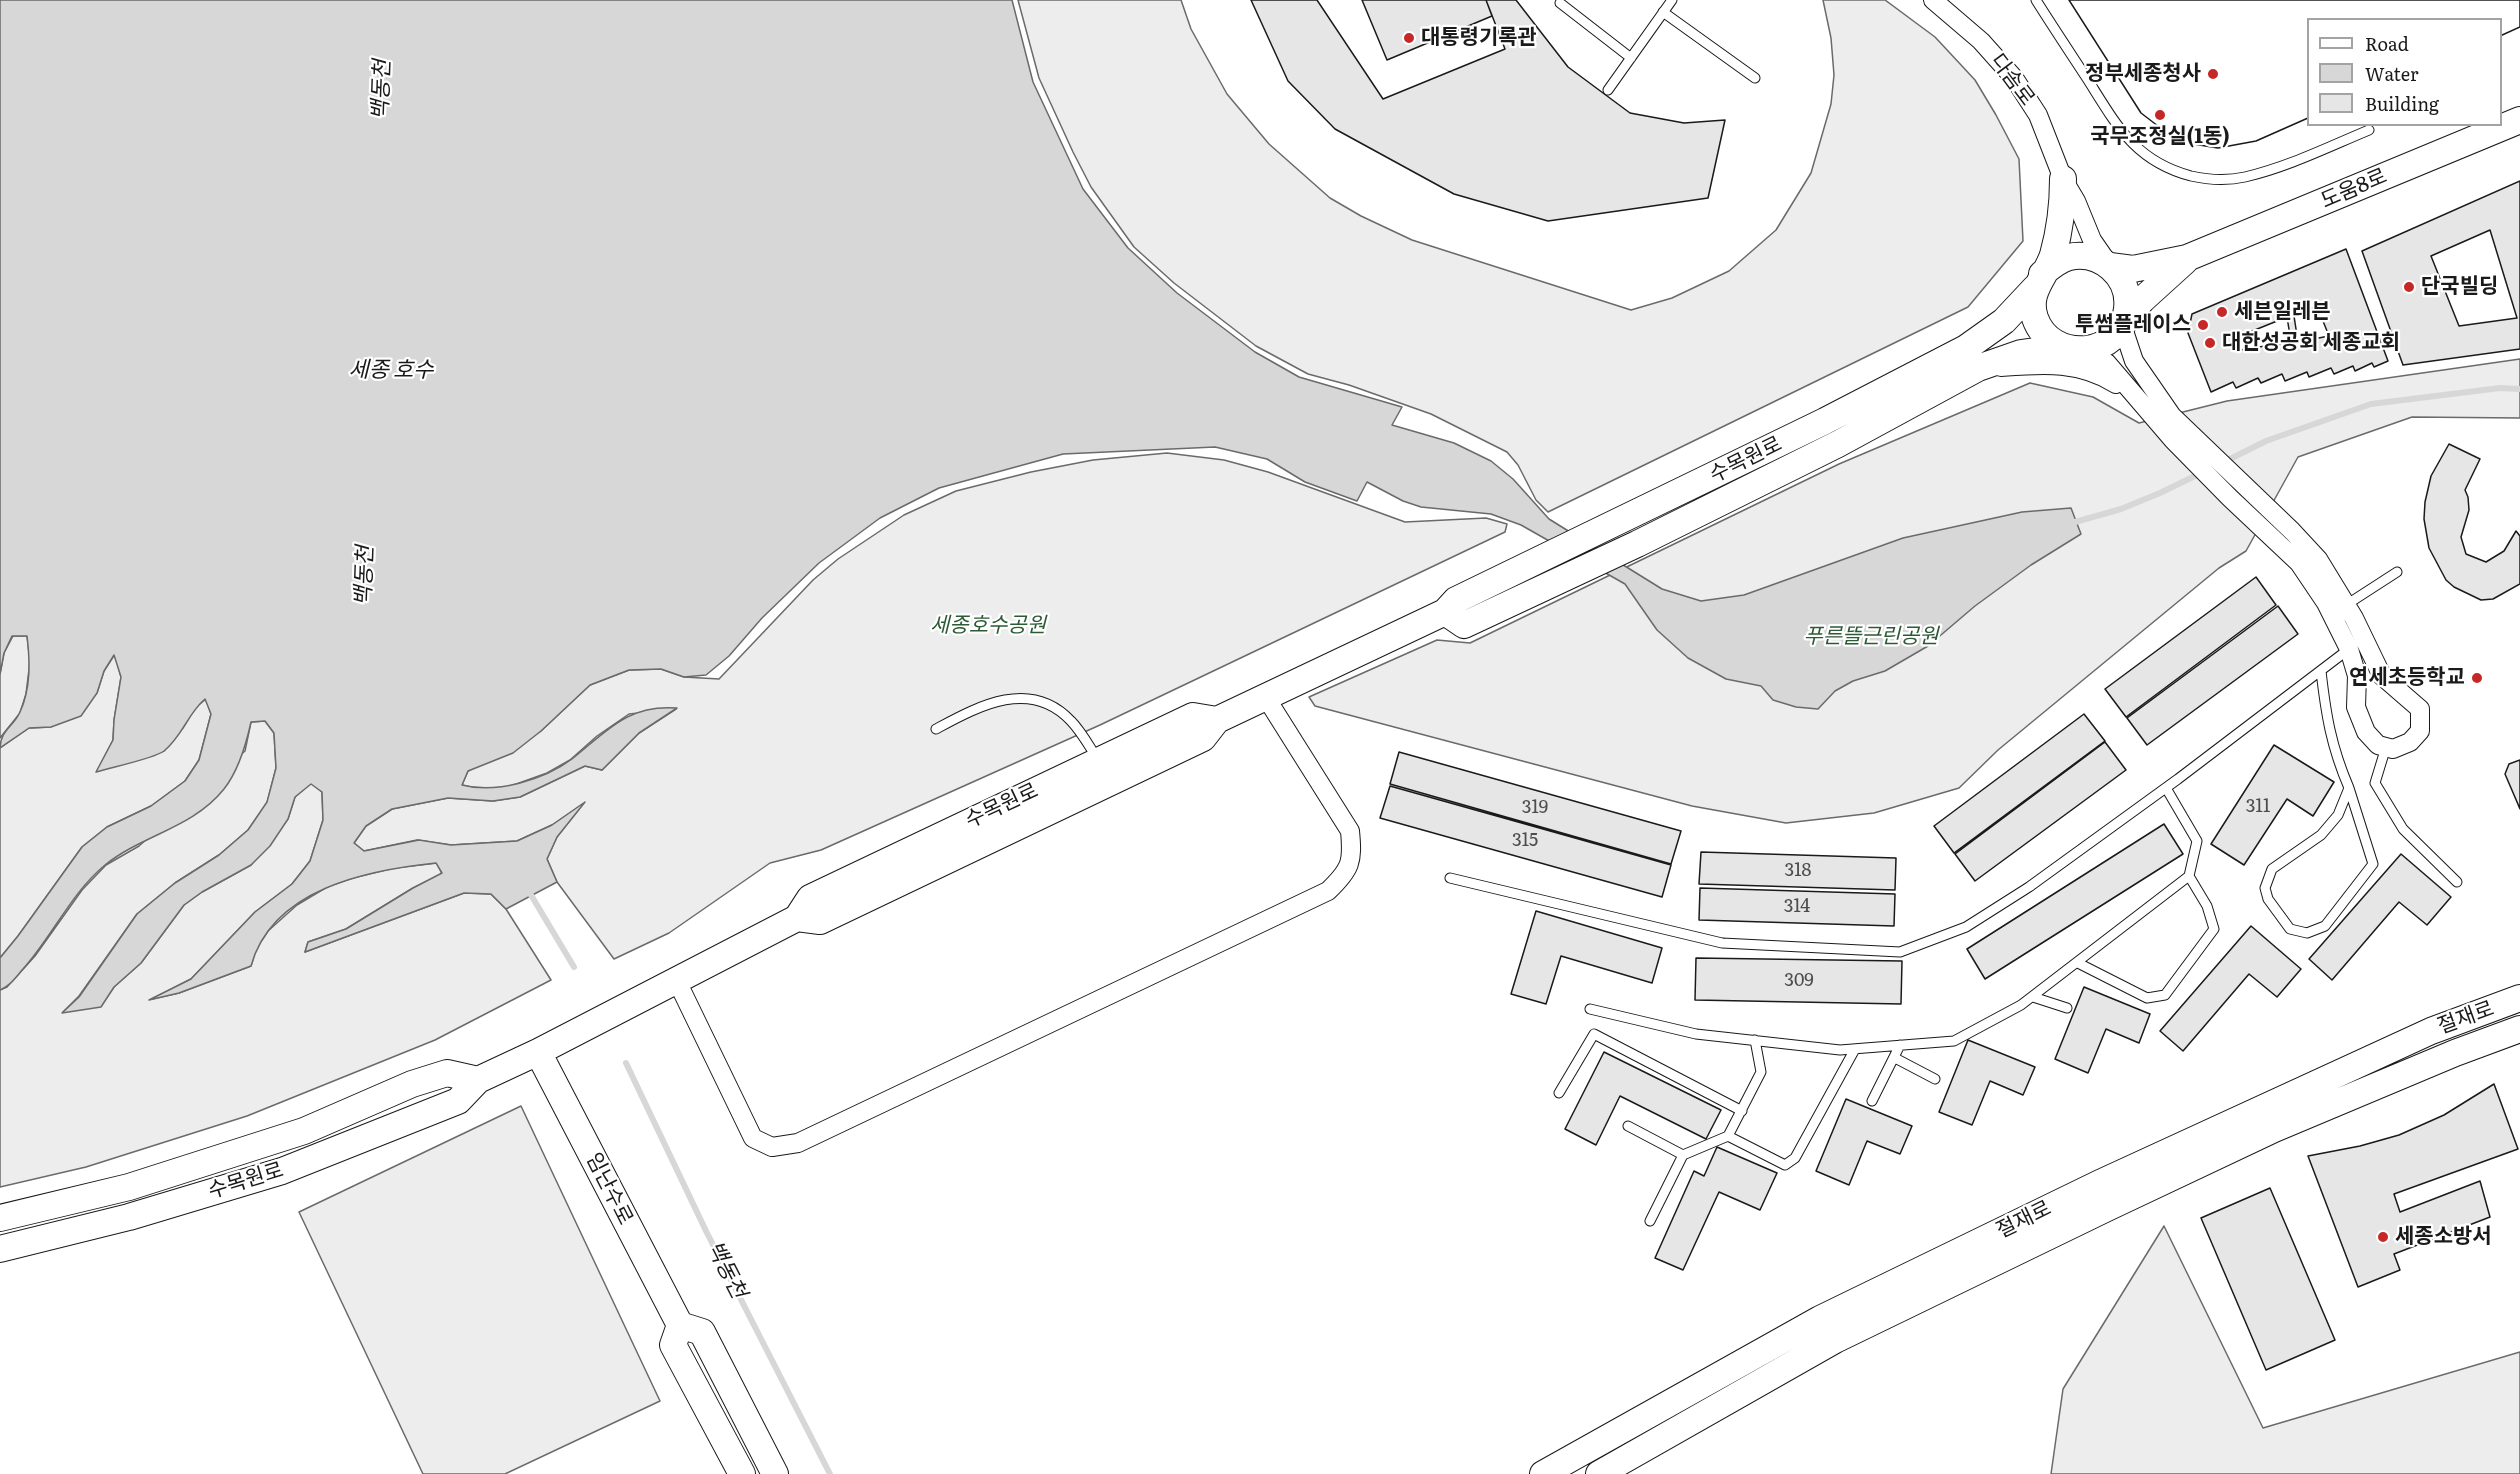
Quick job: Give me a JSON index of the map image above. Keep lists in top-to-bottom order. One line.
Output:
{"streets":{"street":["다솜로","도움8로","수목원로","절재로","임난수로"]},"crossings":[["다솜로","도움8로"],["다솜로","수목원로"],["도움8로","수목원로"],["수목원로","임난수로"]],"water":["백동천","세종 호수"],"parks":["세종호수공원","푸른뜰근린공원"],"places":["대통령기록관","정부세종청사","국무조정실(1동)","단국빌딩","세븐일레븐","투썸플레이스","대한성공회 세종교회","연세초등학교","세종소방서"],"house_numbers":["311","319","315","318","314","309"],"legend":["Road","Water","Building"]}
